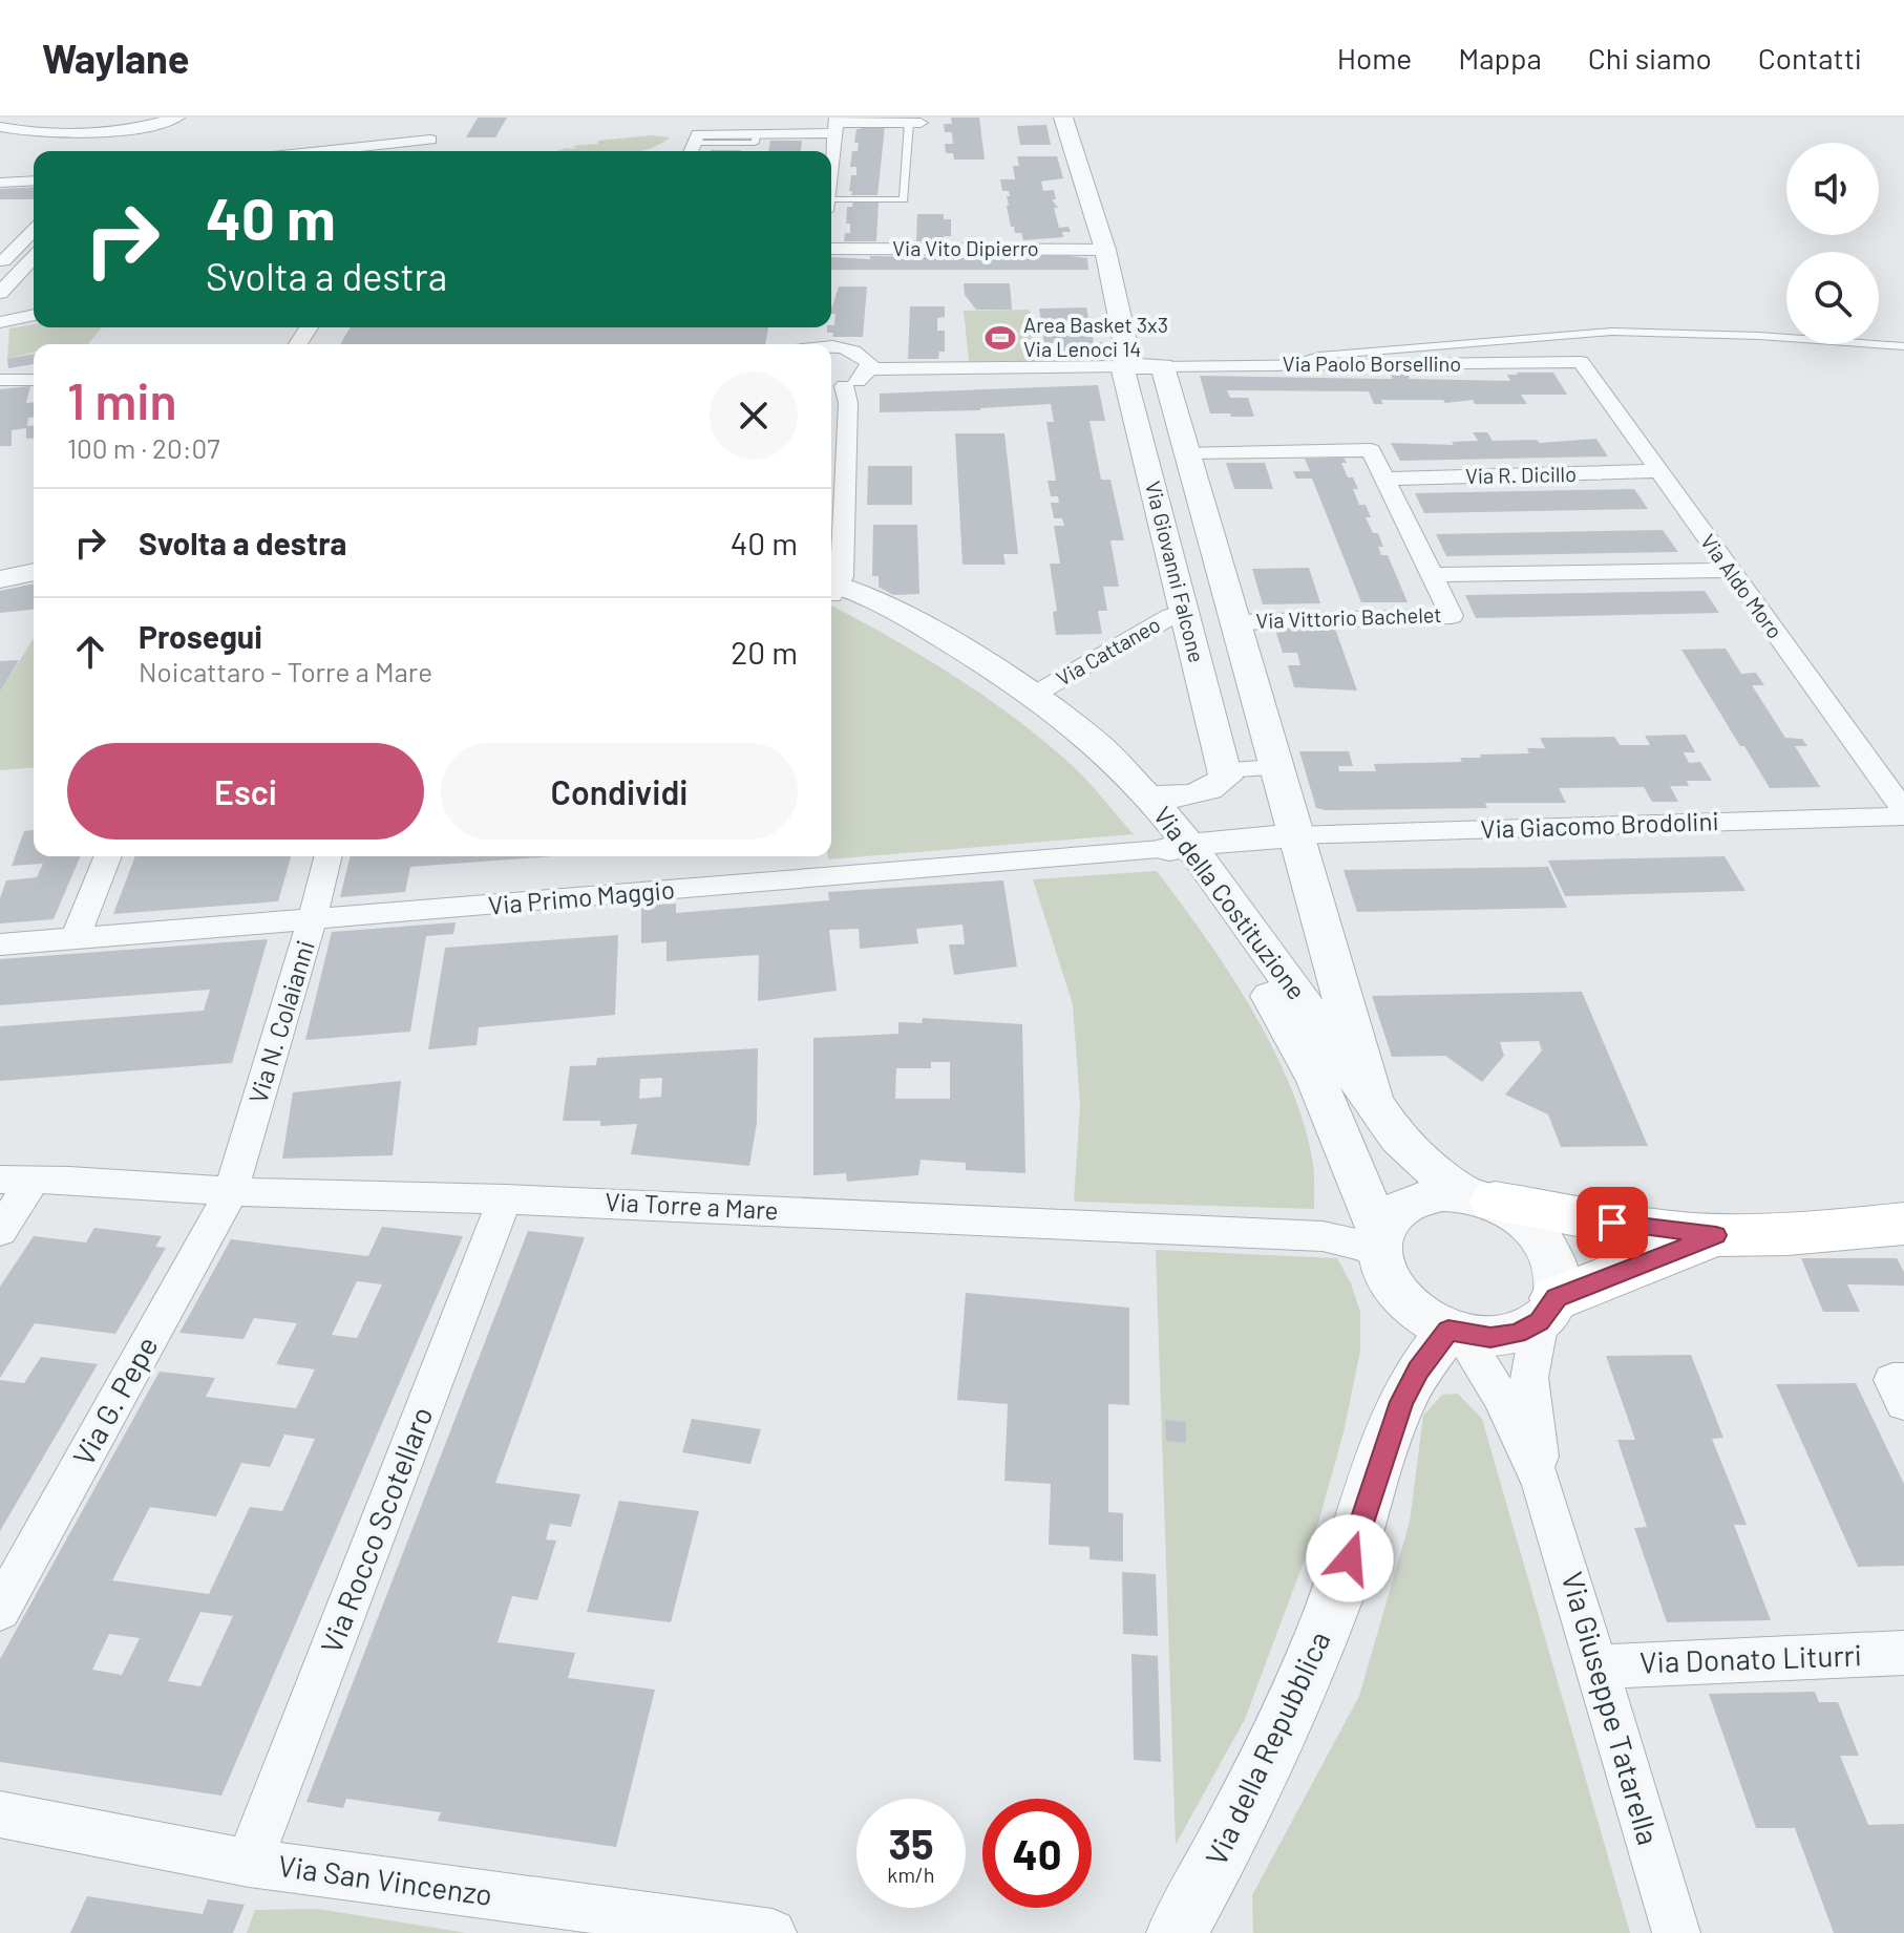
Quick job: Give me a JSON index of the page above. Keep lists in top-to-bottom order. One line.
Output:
{"streets":{"street":["Via Vito Dipierro","Via Paolo Borsellino","Via R. Dicillo","Via Giovanni Falcone","Via Aldo Moro","Via Vittorio Bachelet","Via Cattaneo","Via Giacomo Brodolini","Via Primo Maggio","Via della Costituzione","Via N. Colaianni","Via Torre a Mare","Via G. Pepe","Via Rocco Scotellaro","Via Donato Liturri","Via Giuseppe Tatarella","Via della Repubblica","Via San Vincenzo"]},"crossings":[["Via Vito Dipierro","Via Giovanni Falcone"],["Via Paolo Borsellino","Via Giovanni Falcone"],["Via Paolo Borsellino","Via Aldo Moro"],["Via R. Dicillo","Via Aldo Moro"],["Via R. Dicillo","Via Vittorio Bachelet"],["Via Giovanni Falcone","Via Cattaneo"],["Via Giovanni Falcone","Via Primo Maggio"],["Via Giovanni Falcone","Via della Costituzione"],["Via Aldo Moro","Via Giacomo Brodolini"],["Via Cattaneo","Via della Costituzione"],["Via Primo Maggio","Via della Costituzione"],["Via Primo Maggio","Via N. Colaianni"],["Via della Costituzione","Via Torre a Mare"],["Via della Costituzione","Via Giuseppe Tatarella"],["Via della Costituzione","Via della Repubblica"],["Via N. Colaianni","Via Torre a Mare"],["Via N. Colaianni","Via G. Pepe"],["Via Torre a Mare","Via G. Pepe"],["Via Torre a Mare","Via Rocco Scotellaro"],["Via Torre a Mare","Via Giuseppe Tatarella"],["Via Torre a Mare","Via della Repubblica"],["Via Rocco Scotellaro","Via San Vincenzo"],["Via Donato Liturri","Via Giuseppe Tatarella"],["Via Giuseppe Tatarella","Via della Repubblica"]],"places":{"sports":["Area Basket 3x3 Via Lenoci 14"]},"page":{"header":"Waylane","nav":["Home","Mappa","Chi siamo","Contatti"],"turn":["40 m","Svolta a destra"],"heading":["1 min","100 m · 20:07"],"list":[{"name":"Svolta a destra","value":"40 m"},{"name":"Prosegui","note":"Noicattaro - Torre a Mare","value":"20 m"}],"buttons":["Esci","Condividi"],"speed":"35 km/h","limit":"40"}}
